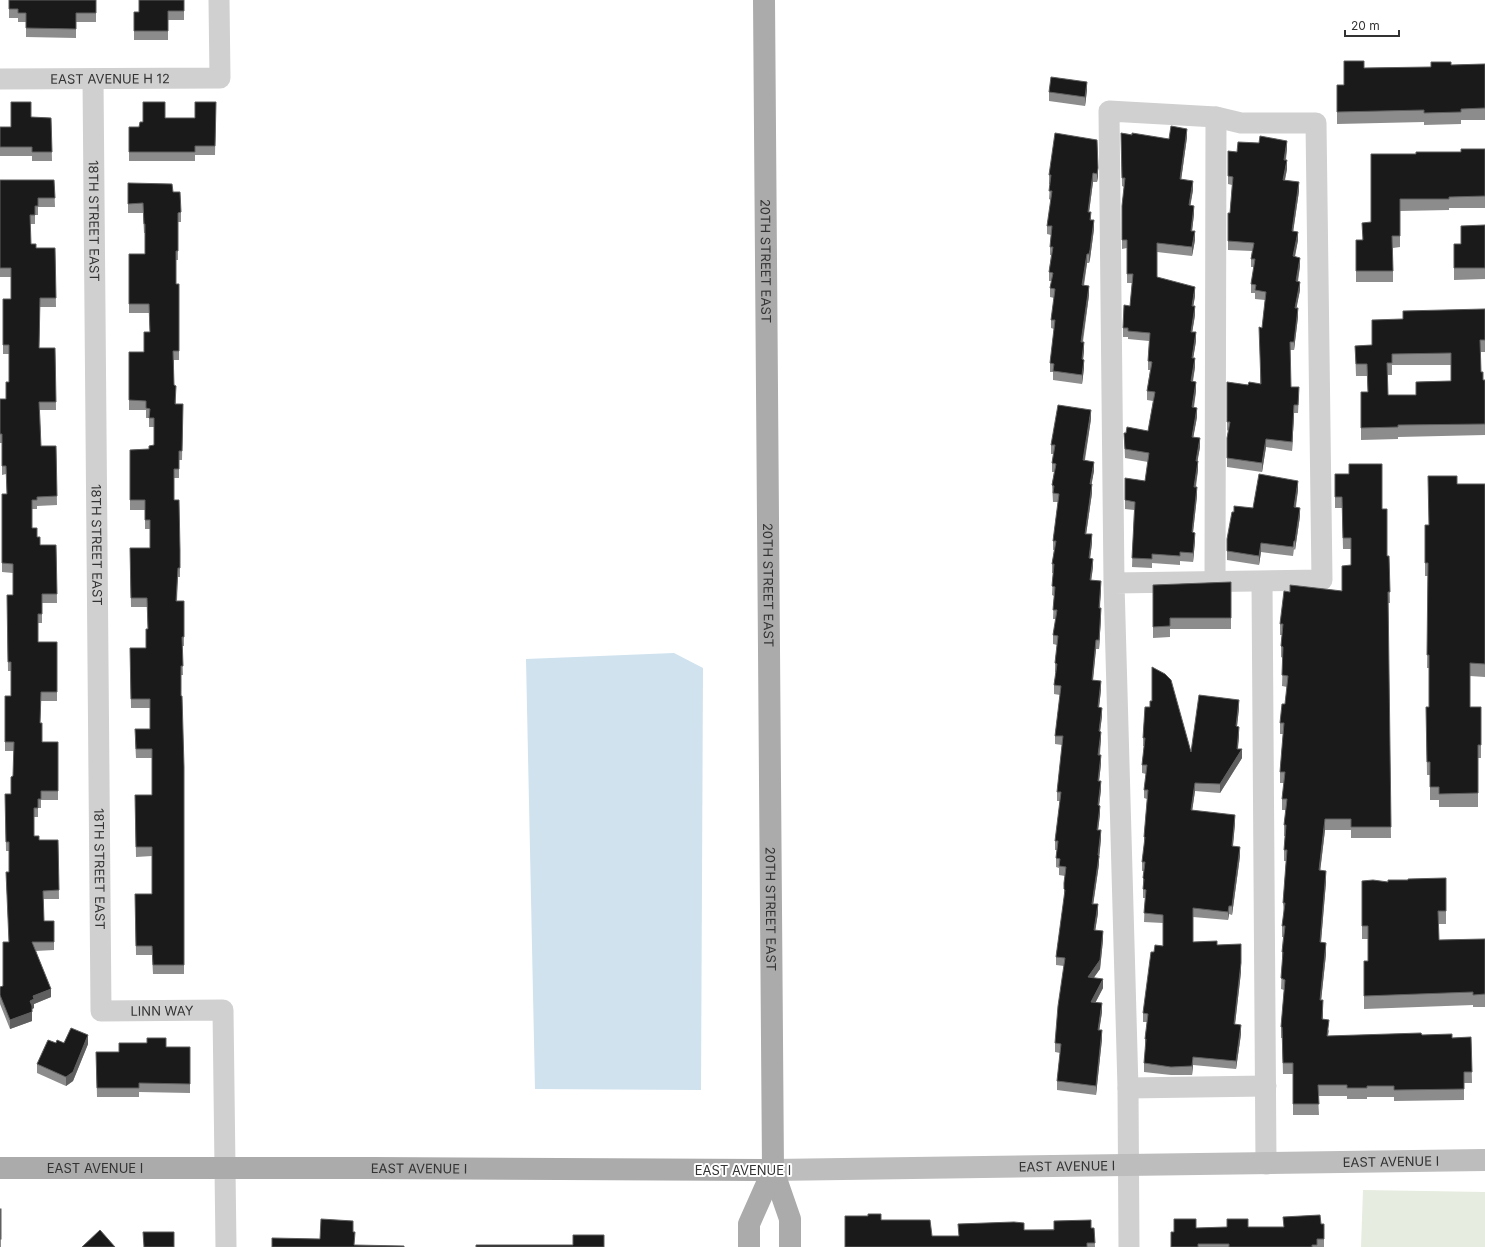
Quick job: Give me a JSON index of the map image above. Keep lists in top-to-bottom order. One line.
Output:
{"streets":{"main road":["20TH STREET EAST","EAST AVENUE I"],"street":["EAST AVENUE H 12","18TH STREET EAST","LINN WAY"]},"crossings":[["EAST AVENUE H 12","18TH STREET EAST"],["18TH STREET EAST","LINN WAY"],["20TH STREET EAST","EAST AVENUE I"],["LINN WAY","EAST AVENUE I"]],"scale_bar":"20 m"}
